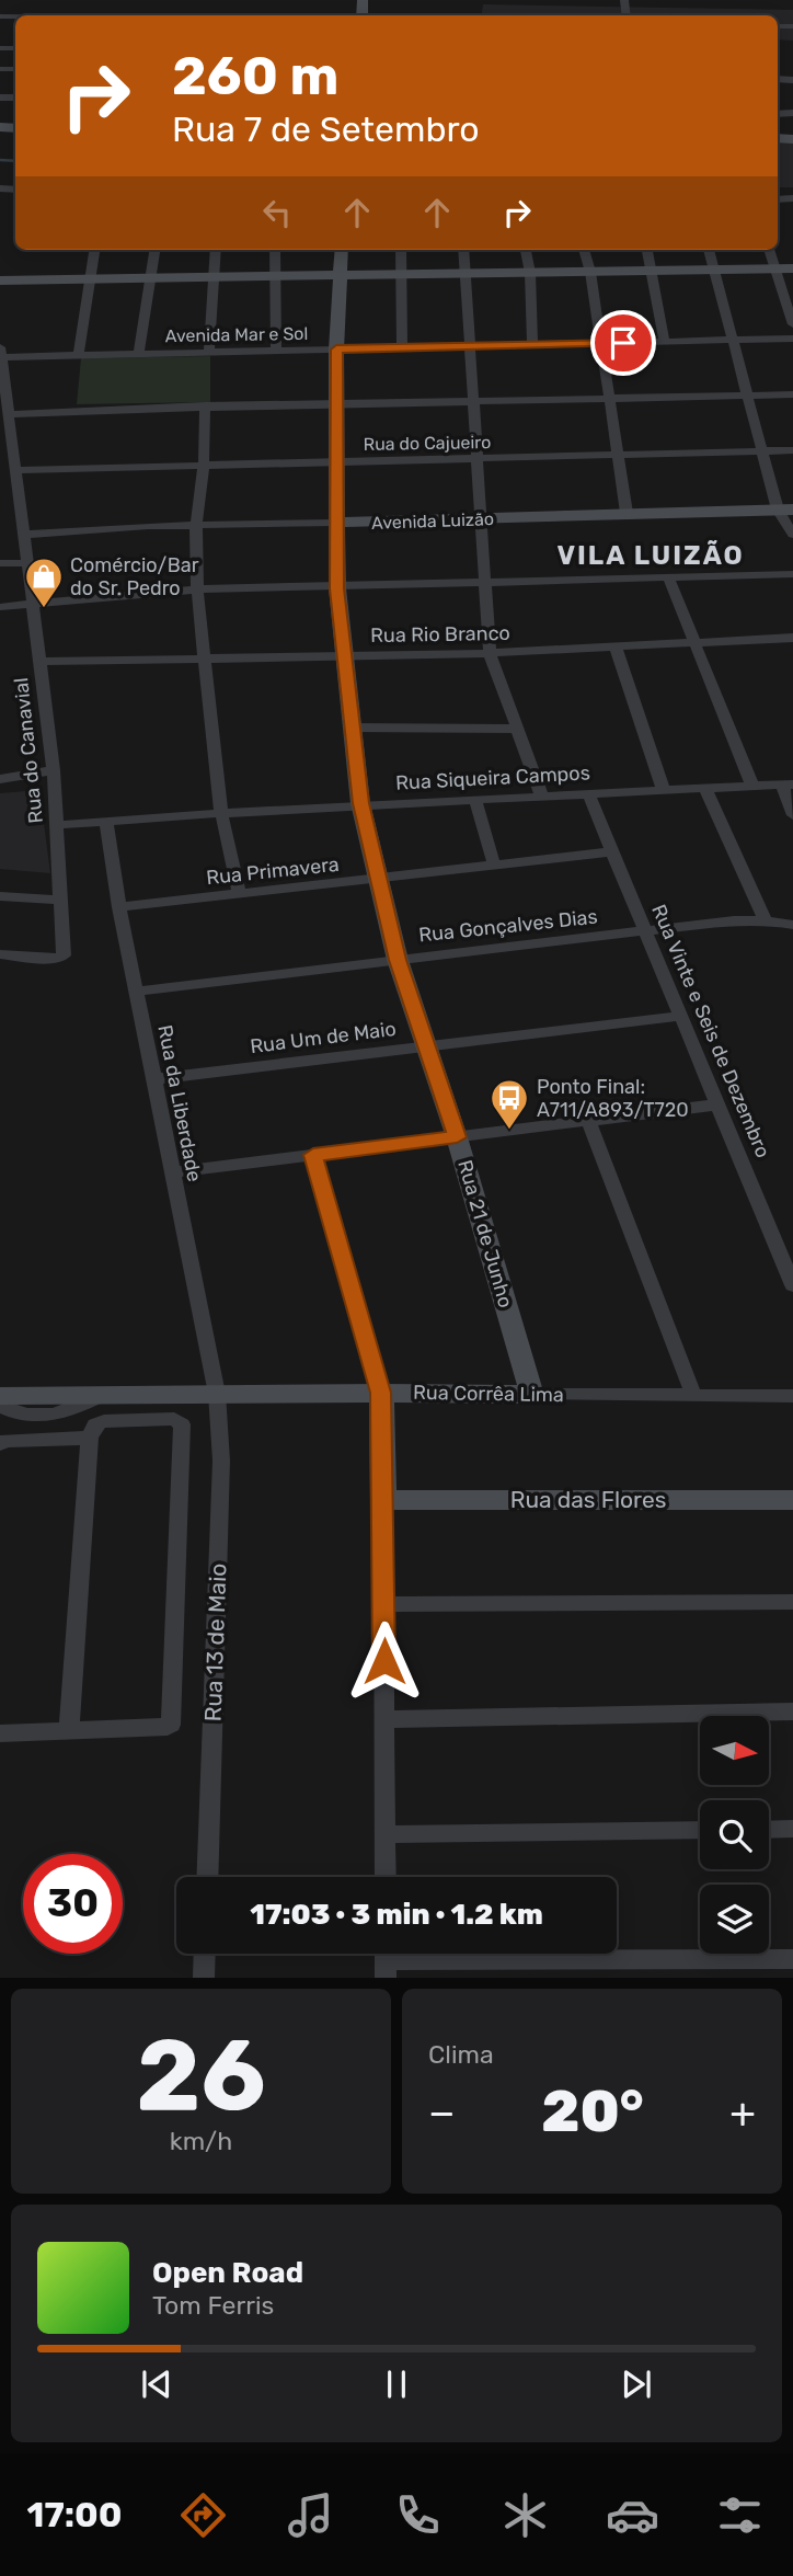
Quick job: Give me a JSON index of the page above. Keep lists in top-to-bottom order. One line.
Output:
{"streets":{"street":["Avenida Mar e Sol","Rua do Cajueiro","Avenida Luizão","Rua Rio Branco","Rua do Canavial","Rua Siqueira Campos","Rua Primavera","Rua Gonçalves Dias","Rua Vinte e Seis de Dezembro","Rua Um de Maio","Rua da Liberdade","Rua 21 de Junho","Rua Corrêa Lima","Rua das Flores","Rua 13 de Maio"]},"crossings":[["Avenida Mar e Sol","Rua do Canavial"],["Avenida Mar e Sol","Rua 21 de Junho"],["Rua do Cajueiro","Rua do Canavial"],["Rua do Cajueiro","Rua 21 de Junho"],["Avenida Luizão","Rua do Canavial"],["Avenida Luizão","Rua 21 de Junho"],["Rua Rio Branco","Rua do Canavial"],["Rua Rio Branco","Rua 21 de Junho"],["Rua do Canavial","Rua Siqueira Campos"],["Rua Siqueira Campos","Rua Vinte e Seis de Dezembro"],["Rua Siqueira Campos","Rua da Liberdade"],["Rua Siqueira Campos","Rua 21 de Junho"],["Rua Primavera","Rua Vinte e Seis de Dezembro"],["Rua Primavera","Rua da Liberdade"],["Rua Primavera","Rua 21 de Junho"],["Rua Gonçalves Dias","Rua Vinte e Seis de Dezembro"],["Rua Gonçalves Dias","Rua da Liberdade"],["Rua Gonçalves Dias","Rua 21 de Junho"],["Rua Vinte e Seis de Dezembro","Rua Um de Maio"],["Rua Um de Maio","Rua da Liberdade"],["Rua Um de Maio","Rua 21 de Junho"],["Rua da Liberdade","Rua Corrêa Lima"],["Rua da Liberdade","Rua 13 de Maio"],["Rua 21 de Junho","Rua Corrêa Lima"],["Rua Corrêa Lima","Rua 13 de Maio"]],"districts":["VILA LUIZÃO"],"places":{"shop":["Comércio/Bar do Sr. Pedro"],"bus stop":["Ponto Final: A711/A893/T720"]},"north":"right","page":{"turn":["260 m","Rua 7 de Setembro"],"limit":"30","trip":"17:03 · 3 min · 1.2 km","tile":[["26","km/h"],"Clima"],"heat":["−","20°","+"],"song":["Open Road","Tom Ferris"],"tabs":"17:00"}}
